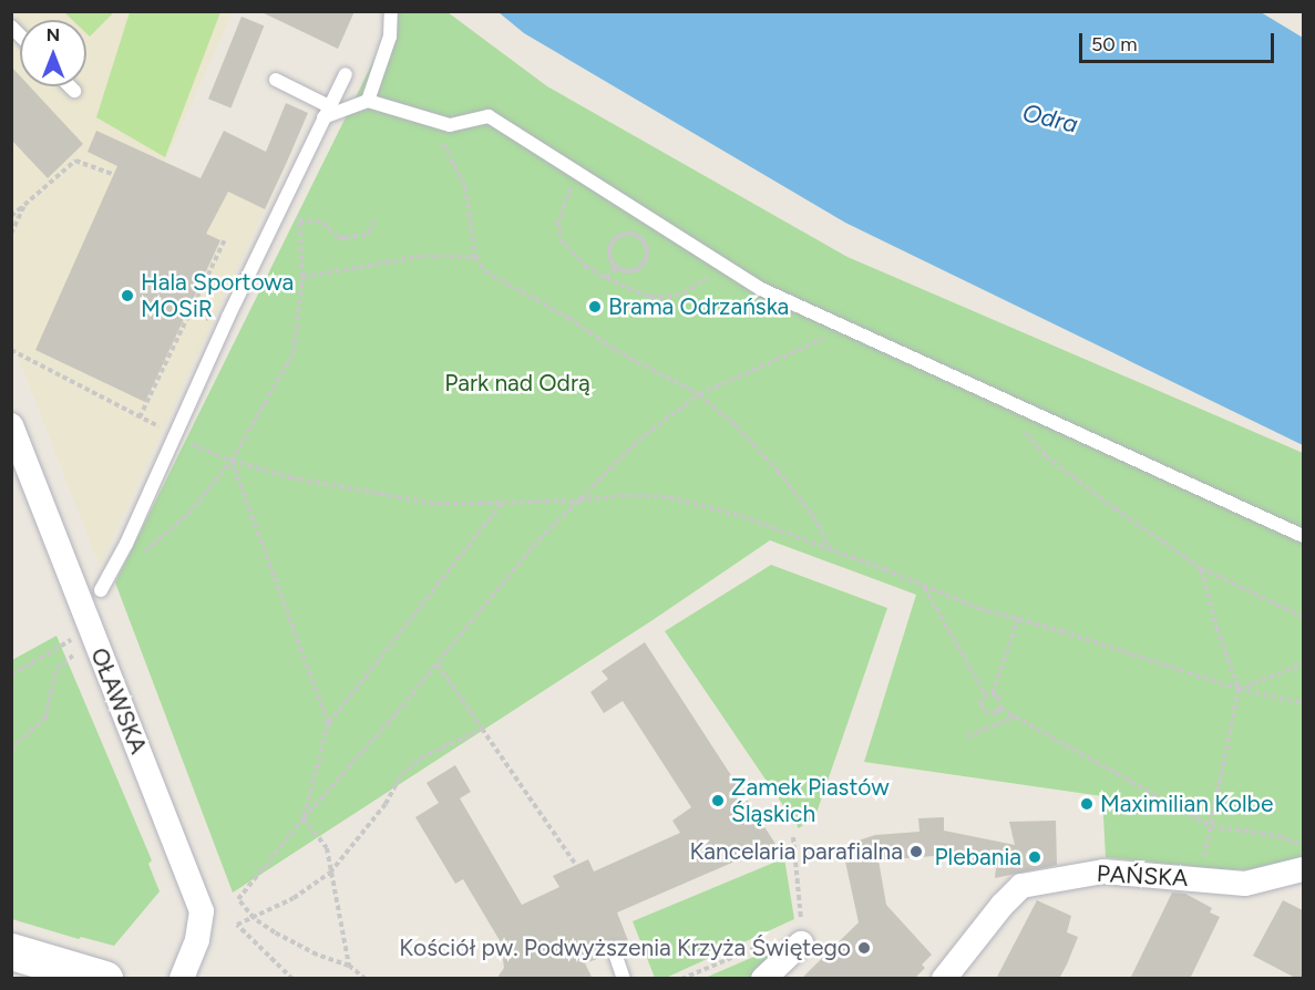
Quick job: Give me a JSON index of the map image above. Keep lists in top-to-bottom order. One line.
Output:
{"streets":{"street":["OŁAWSKA","PAŃSKA"]},"water":["Odra"],"parks":["Park nad Odrą"],"places":["Hala Sportowa MOSiR","Brama Odrzańska","Zamek Piastów Śląskich","Maximilian Kolbe","Kancelaria parafialna","Plebania","Kościół pw. Podwyższenia Krzyża Świętego"],"scale_bar":"50 m","north":"top"}
